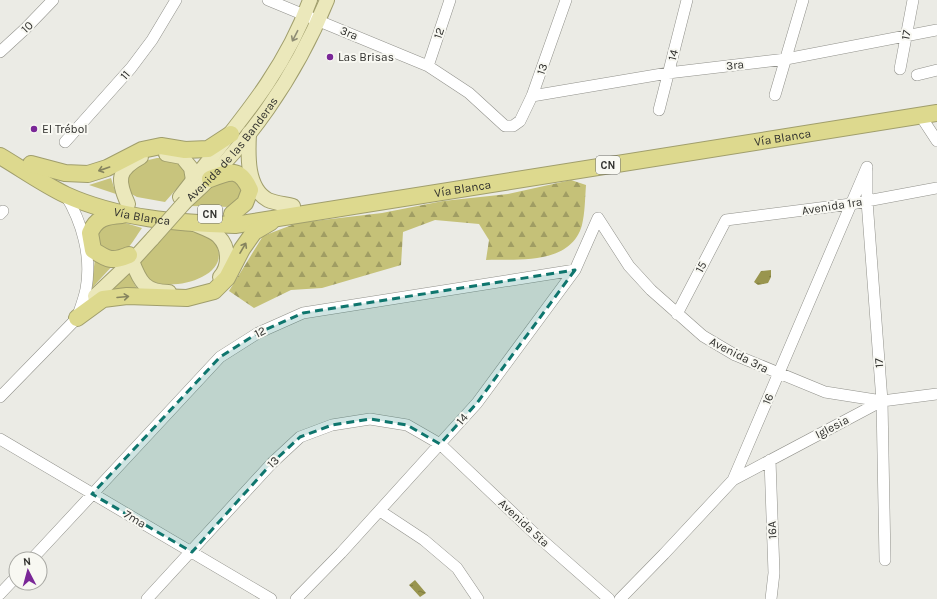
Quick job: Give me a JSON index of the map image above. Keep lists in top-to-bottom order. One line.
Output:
{"streets":{"highway":["Vía Blanca","CN"],"main road":["Avenida de las Banderas"],"street":["10","3ra","12","17","14","13","11","Avenida 1ra","15","Avenida 3ra","16","Iglesia","7ma","Avenida 5ta","16A"]},"crossings":[["3ra","12"],["3ra","17"],["3ra","14"],["3ra","13"],["3ra","Avenida de las Banderas"],["12","14"],["12","7ma"],["17","Avenida 1ra"],["17","Avenida 3ra"],["17","16"],["17","Iglesia"],["14","13"],["14","Avenida 3ra"],["14","Avenida 5ta"],["13","7ma"],["13","Avenida 5ta"],["Avenida 1ra","15"],["Avenida 1ra","16"],["15","Avenida 3ra"],["Avenida 3ra","16"],["Avenida 3ra","Iglesia"],["16","Iglesia"],["Iglesia","16A"]],"places":["Las Brisas","El Trébol"],"north":"top"}
